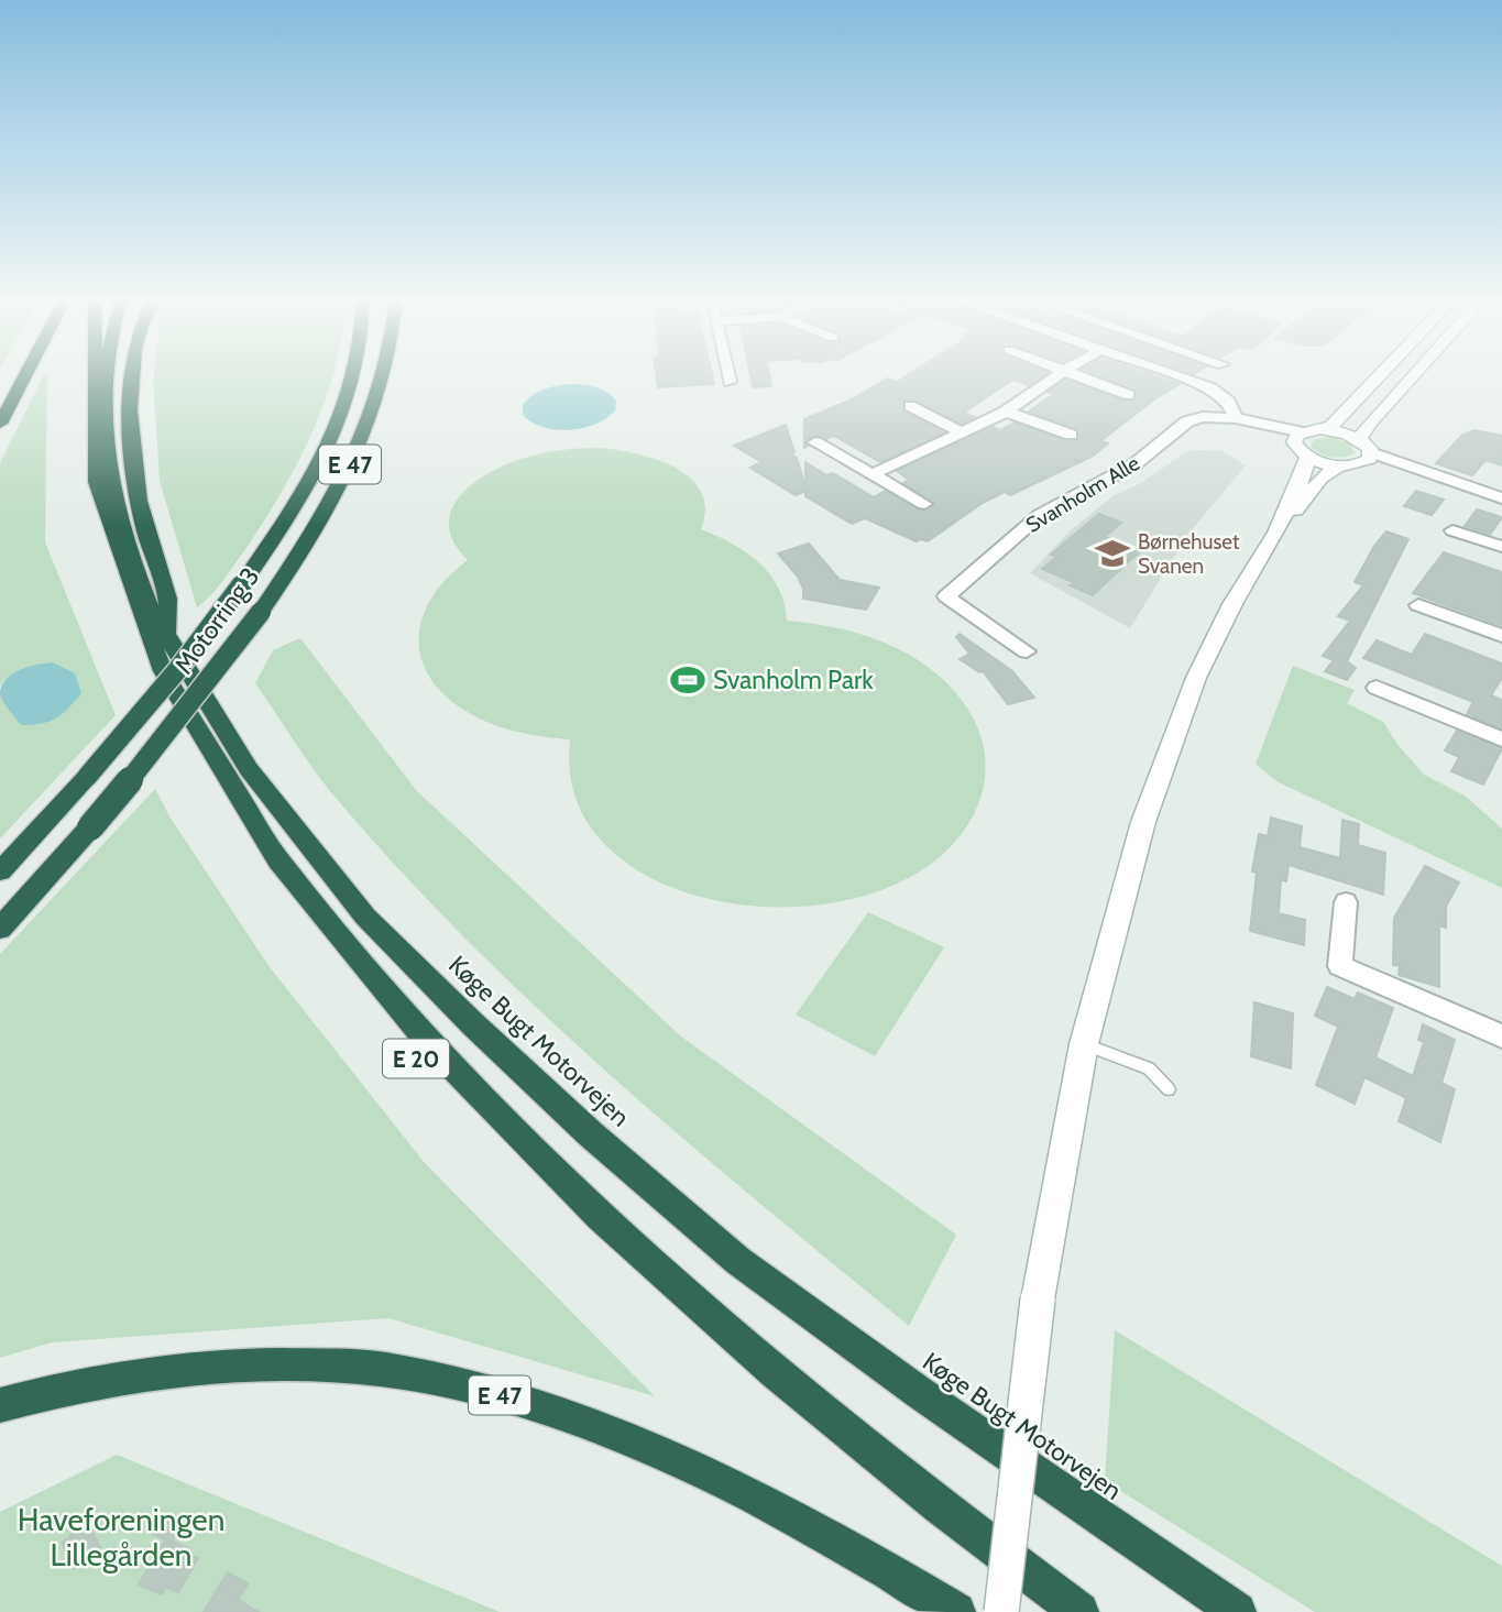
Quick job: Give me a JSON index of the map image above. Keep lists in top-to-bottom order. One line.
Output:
{"streets":{"highway":["E 47","Motorring 3","Køge Bugt Motorvejen","E 20"],"street":["Svanholm Alle"]},"parks":["Haveforeningen Lillegården"],"places":{"school or university":["Børnehuset Svanen"],"sports":["Svanholm Park"]}}
